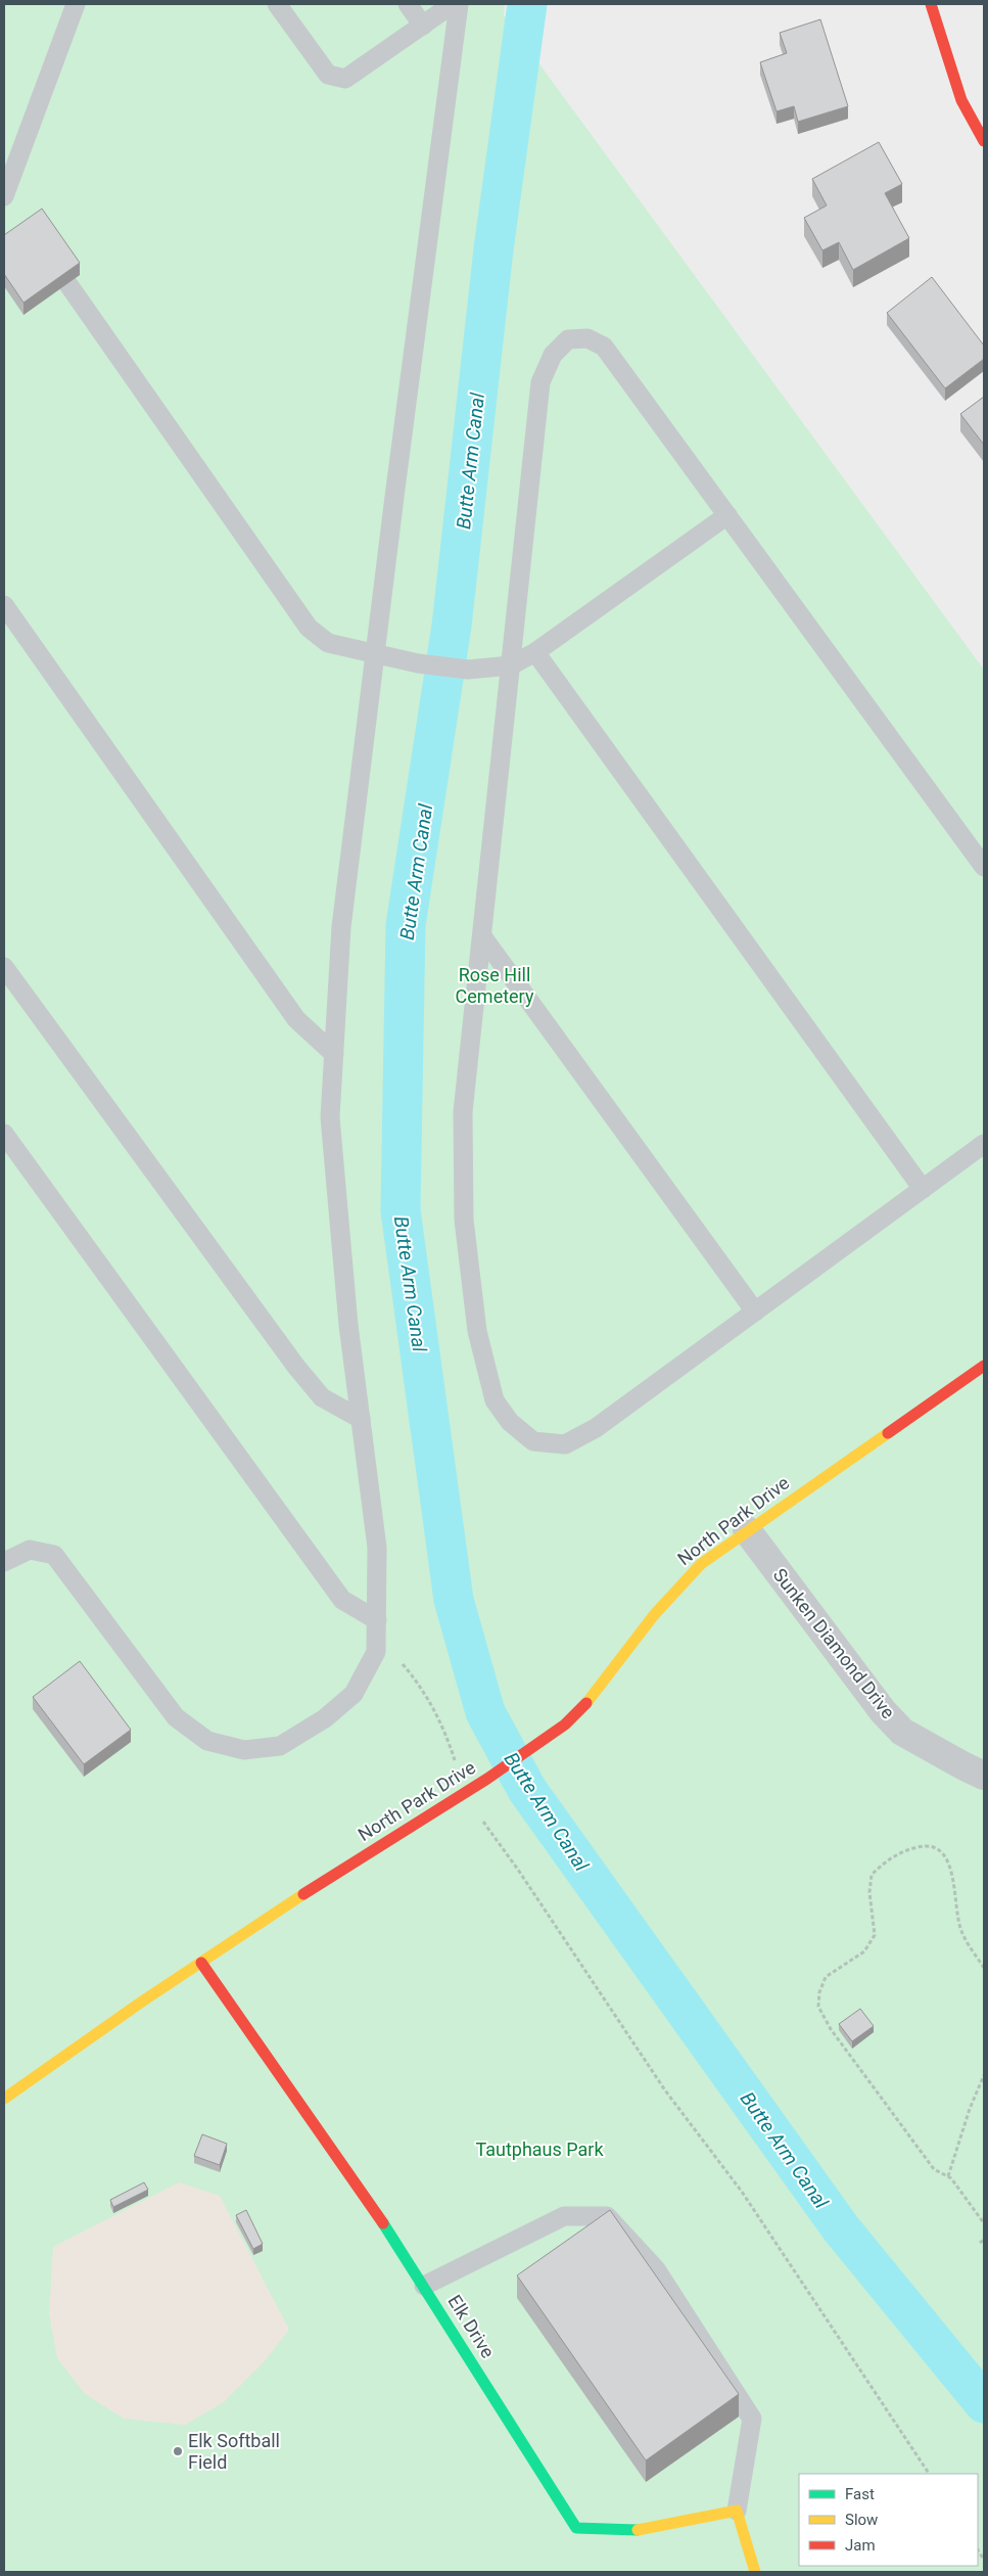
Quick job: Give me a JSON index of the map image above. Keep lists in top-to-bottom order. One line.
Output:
{"streets":{"street":["North Park Drive","Sunken Diamond Drive","Elk Drive"]},"crossings":[["North Park Drive","Sunken Diamond Drive"],["North Park Drive","Elk Drive"]],"water":["Butte Arm Canal"],"parks":["Rose Hill Cemetery","Tautphaus Park"],"places":["Elk Softball Field"],"legend":["Fast","Slow","Jam"]}
